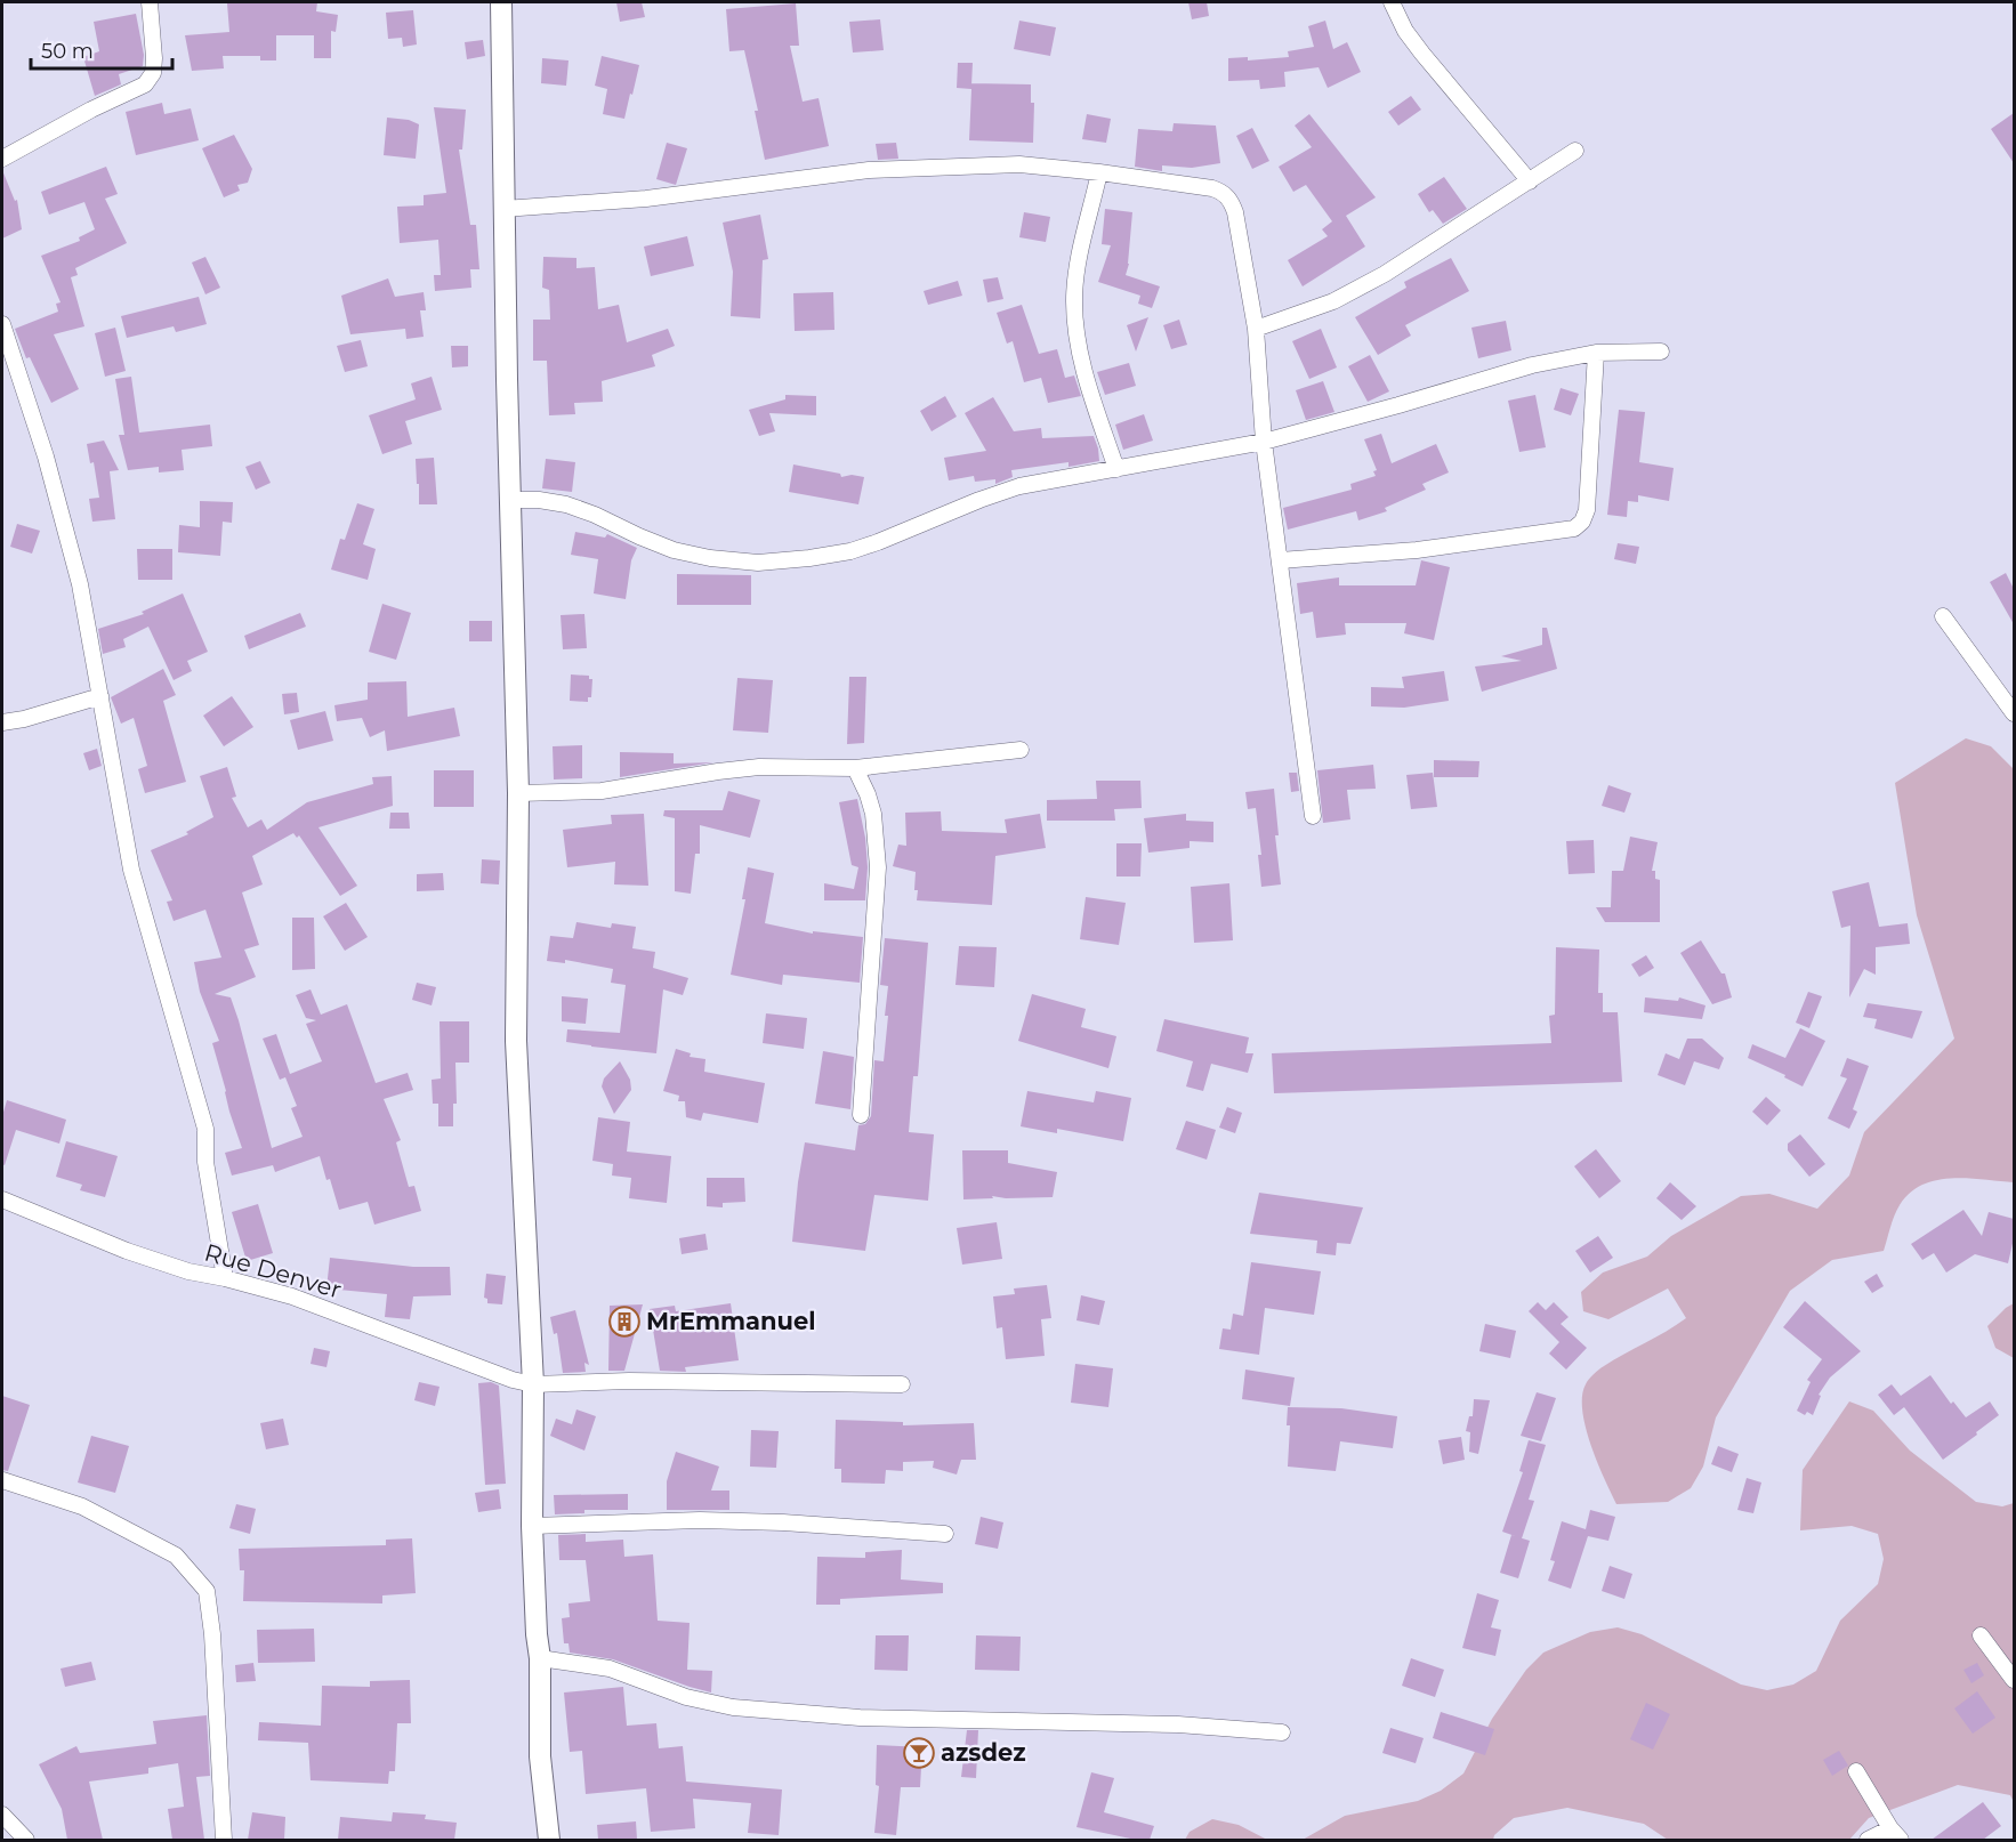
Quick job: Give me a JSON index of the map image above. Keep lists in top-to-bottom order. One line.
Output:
{"streets":{"street":["Rue Denver"]},"places":{"building":["MrEmmanuel"],"bar":["azsdez"]},"scale_bar":"50 m"}
